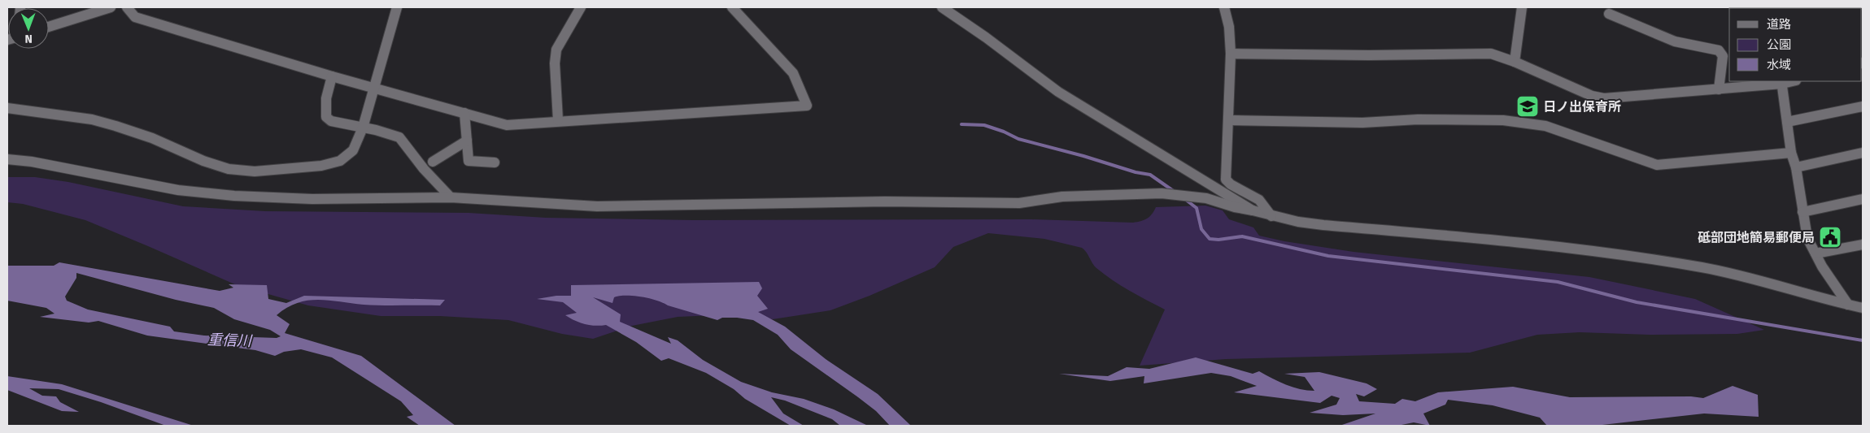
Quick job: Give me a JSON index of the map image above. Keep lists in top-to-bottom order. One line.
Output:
{"water":["重信川"],"places":{"school or university":["日ノ出保育所"],"public building":["砥部団地簡易郵便局"]},"legend":["道路","公園","水域"],"north":"bottom"}
